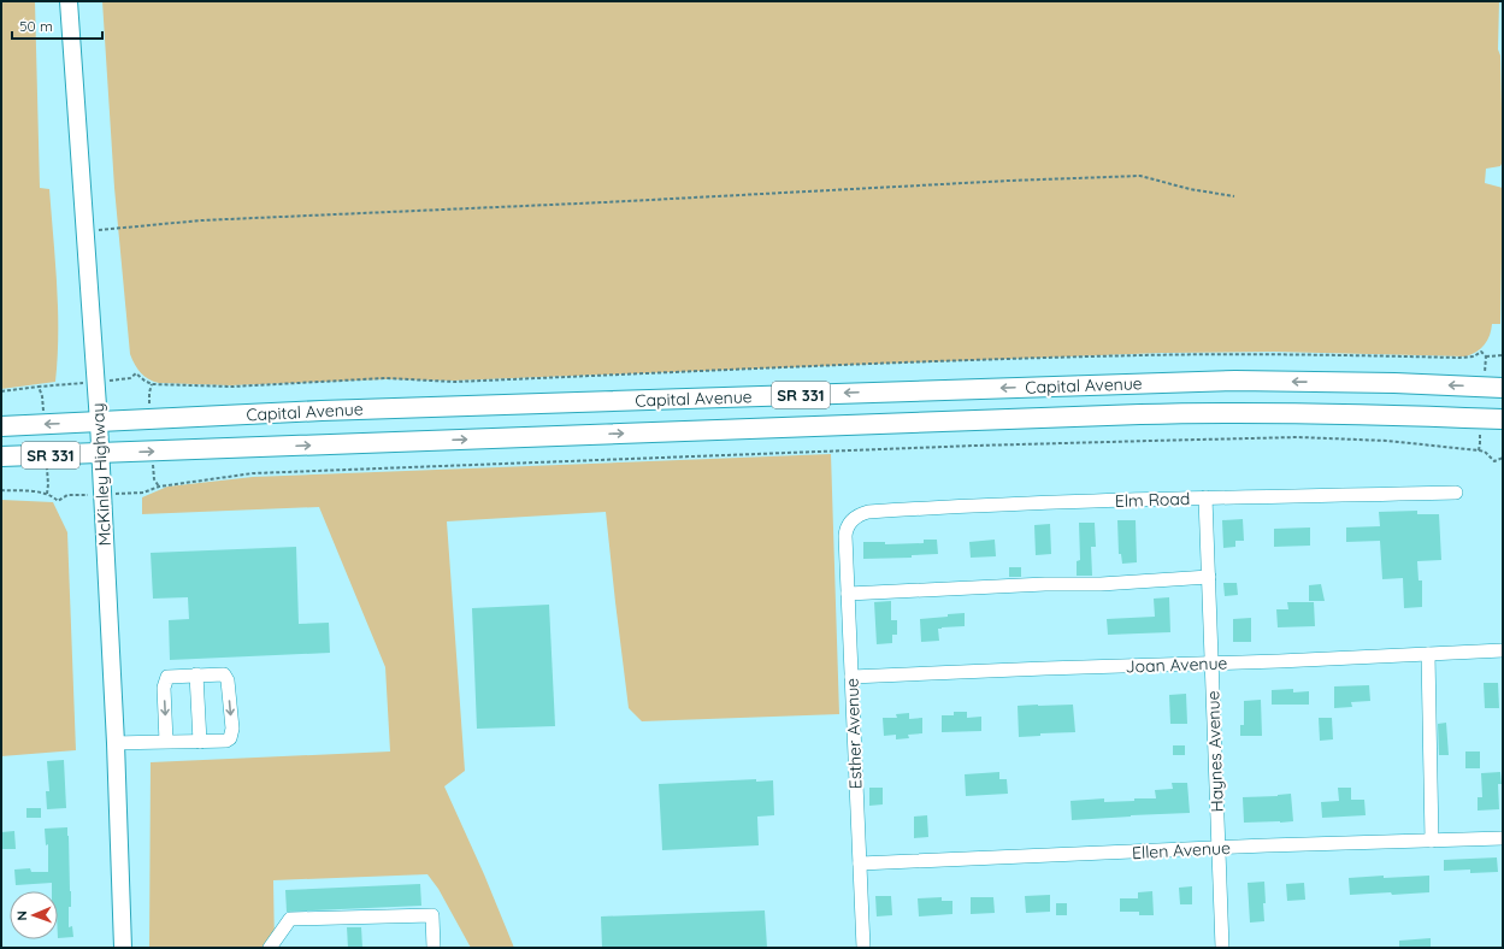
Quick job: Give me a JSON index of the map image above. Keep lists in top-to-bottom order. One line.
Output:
{"streets":{"highway":["Capital Avenue","SR 331"],"main road":["McKinley Highway"],"street":["Elm Road","Joan Avenue","Esther Avenue","Haynes Avenue","Ellen Avenue"]},"crossings":[["Capital Avenue","McKinley Highway"],["Elm Road","Esther Avenue"],["Elm Road","Haynes Avenue"],["Joan Avenue","Esther Avenue"],["Joan Avenue","Haynes Avenue"],["Esther Avenue","Ellen Avenue"],["Haynes Avenue","Ellen Avenue"]],"scale_bar":"50 m","north":"left"}
